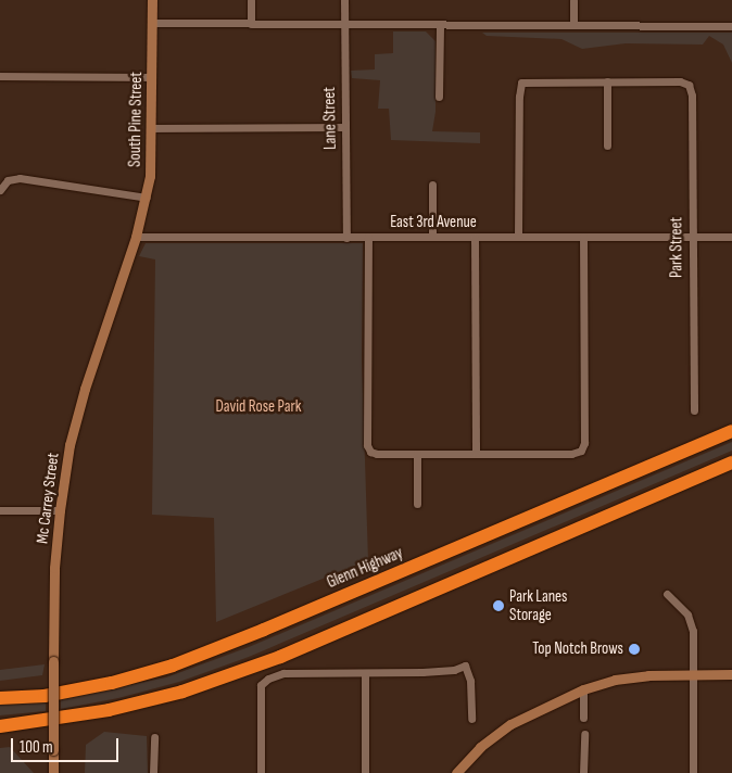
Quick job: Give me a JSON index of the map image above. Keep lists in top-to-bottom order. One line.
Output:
{"streets":{"highway":["Glenn Highway"],"street":["Lane Street","South Pine Street","East 3rd Avenue","Park Street","Mc Carrey Street"]},"crossings":[["Lane Street","East 3rd Avenue"],["South Pine Street","East 3rd Avenue"],["South Pine Street","Mc Carrey Street"],["East 3rd Avenue","Park Street"],["East 3rd Avenue","Mc Carrey Street"]],"parks":["David Rose Park"],"places":["Park Lanes Storage","Top Notch Brows"],"scale_bar":"100 m"}
